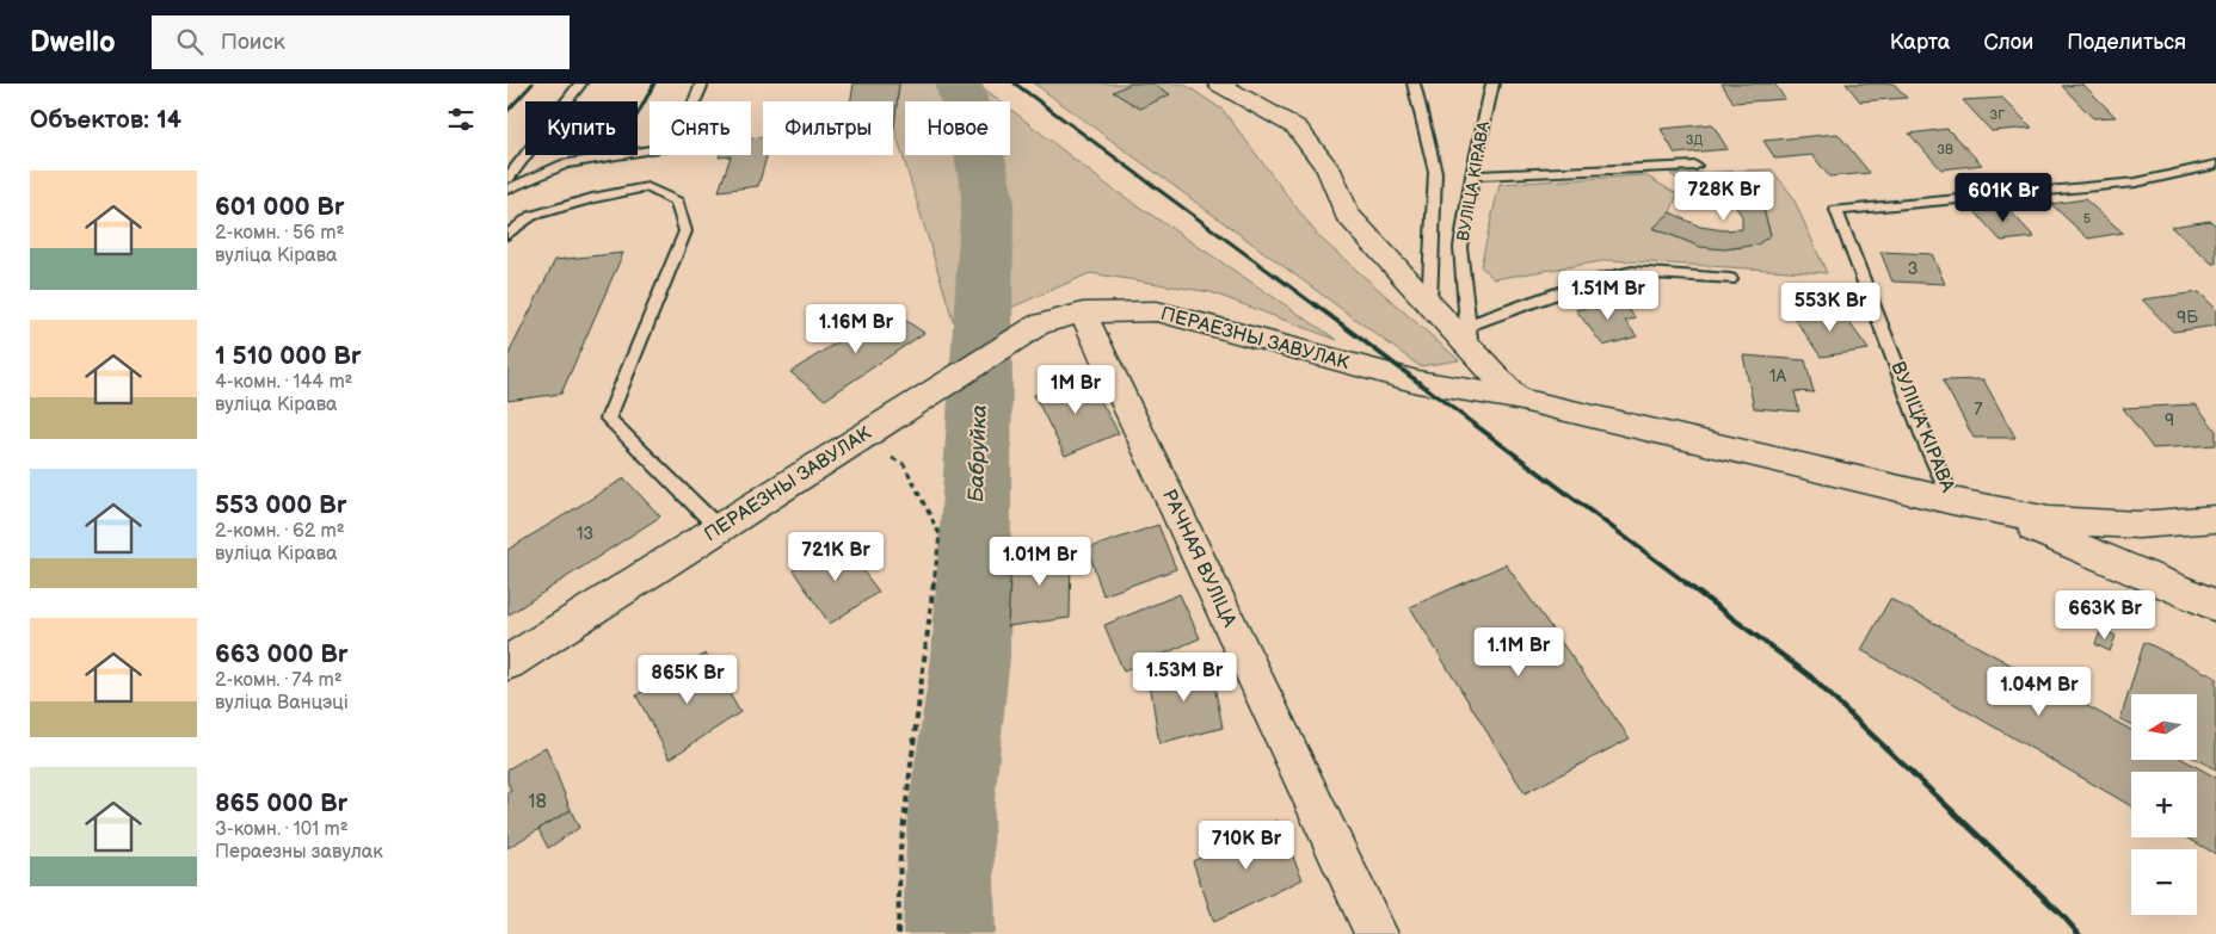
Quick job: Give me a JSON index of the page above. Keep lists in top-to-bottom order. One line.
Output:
{"streets":{"street":["ВУЛІЦА КІРАВА","ПЕРАЕЗНЫ ЗАВУЛАК","РАЧНАЯ ВУЛІЦА"]},"crossings":[["ВУЛІЦА КІРАВА","ПЕРАЕЗНЫ ЗАВУЛАК"],["ПЕРАЕЗНЫ ЗАВУЛАК","РАЧНАЯ ВУЛІЦА"]],"water":["Бабруйка"],"house_numbers":["3Г","3Д","3В","5","3","9Б","1А","7","9","13","18"],"north":"left","page":{"header":"Dwello","search":"Поиск","nav":["Карта","Слои","Поделиться"],"heading":"Объектов: 14","chip":["Купить","Снять","Фильтры","Новое"],"list":[{"name":"601 000 Br","note":"2-комн. · 56 m² · вуліца Кірава"},{"name":"1 510 000 Br","note":"4-комн. · 144 m² · вуліца Кірава"},{"name":"553 000 Br","note":"2-комн. · 62 m² · вуліца Кірава"},{"name":"663 000 Br","note":"2-комн. · 74 m² · вуліца Ванцэці"},{"name":"865 000 Br","note":"3-комн. · 101 m² · Пераезны завулак"}],"price":["728K Br","601K Br","1.51M Br","553K Br","1.16M Br","1M Br","721K Br","1.01M Br","663K Br","1.1M Br","1.53M Br","865K Br","1.04M Br","710K Br"],"map_buttons":["+","−"]}}
